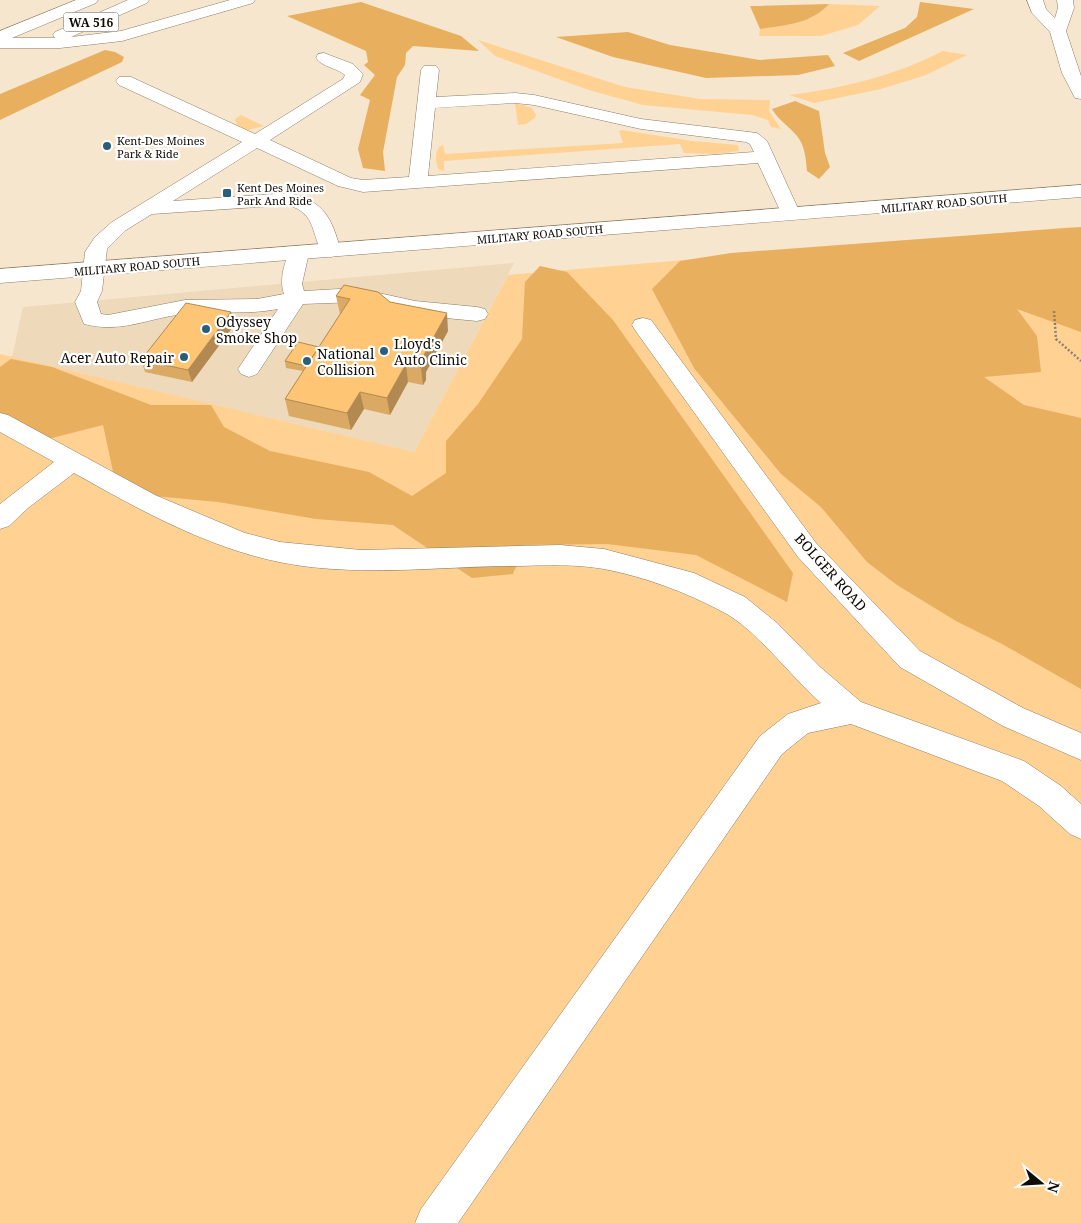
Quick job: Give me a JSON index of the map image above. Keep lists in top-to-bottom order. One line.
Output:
{"streets":{"main road":["WA 516","MILITARY ROAD SOUTH","BOLGER ROAD"]},"places":{"other":["Kent-Des Moines Park & Ride","Odyssey Smoke Shop","Lloyd's Auto Clinic","Acer Auto Repair","National Collision"],"transit":["Kent Des Moines Park And Ride"]},"north":"right"}
